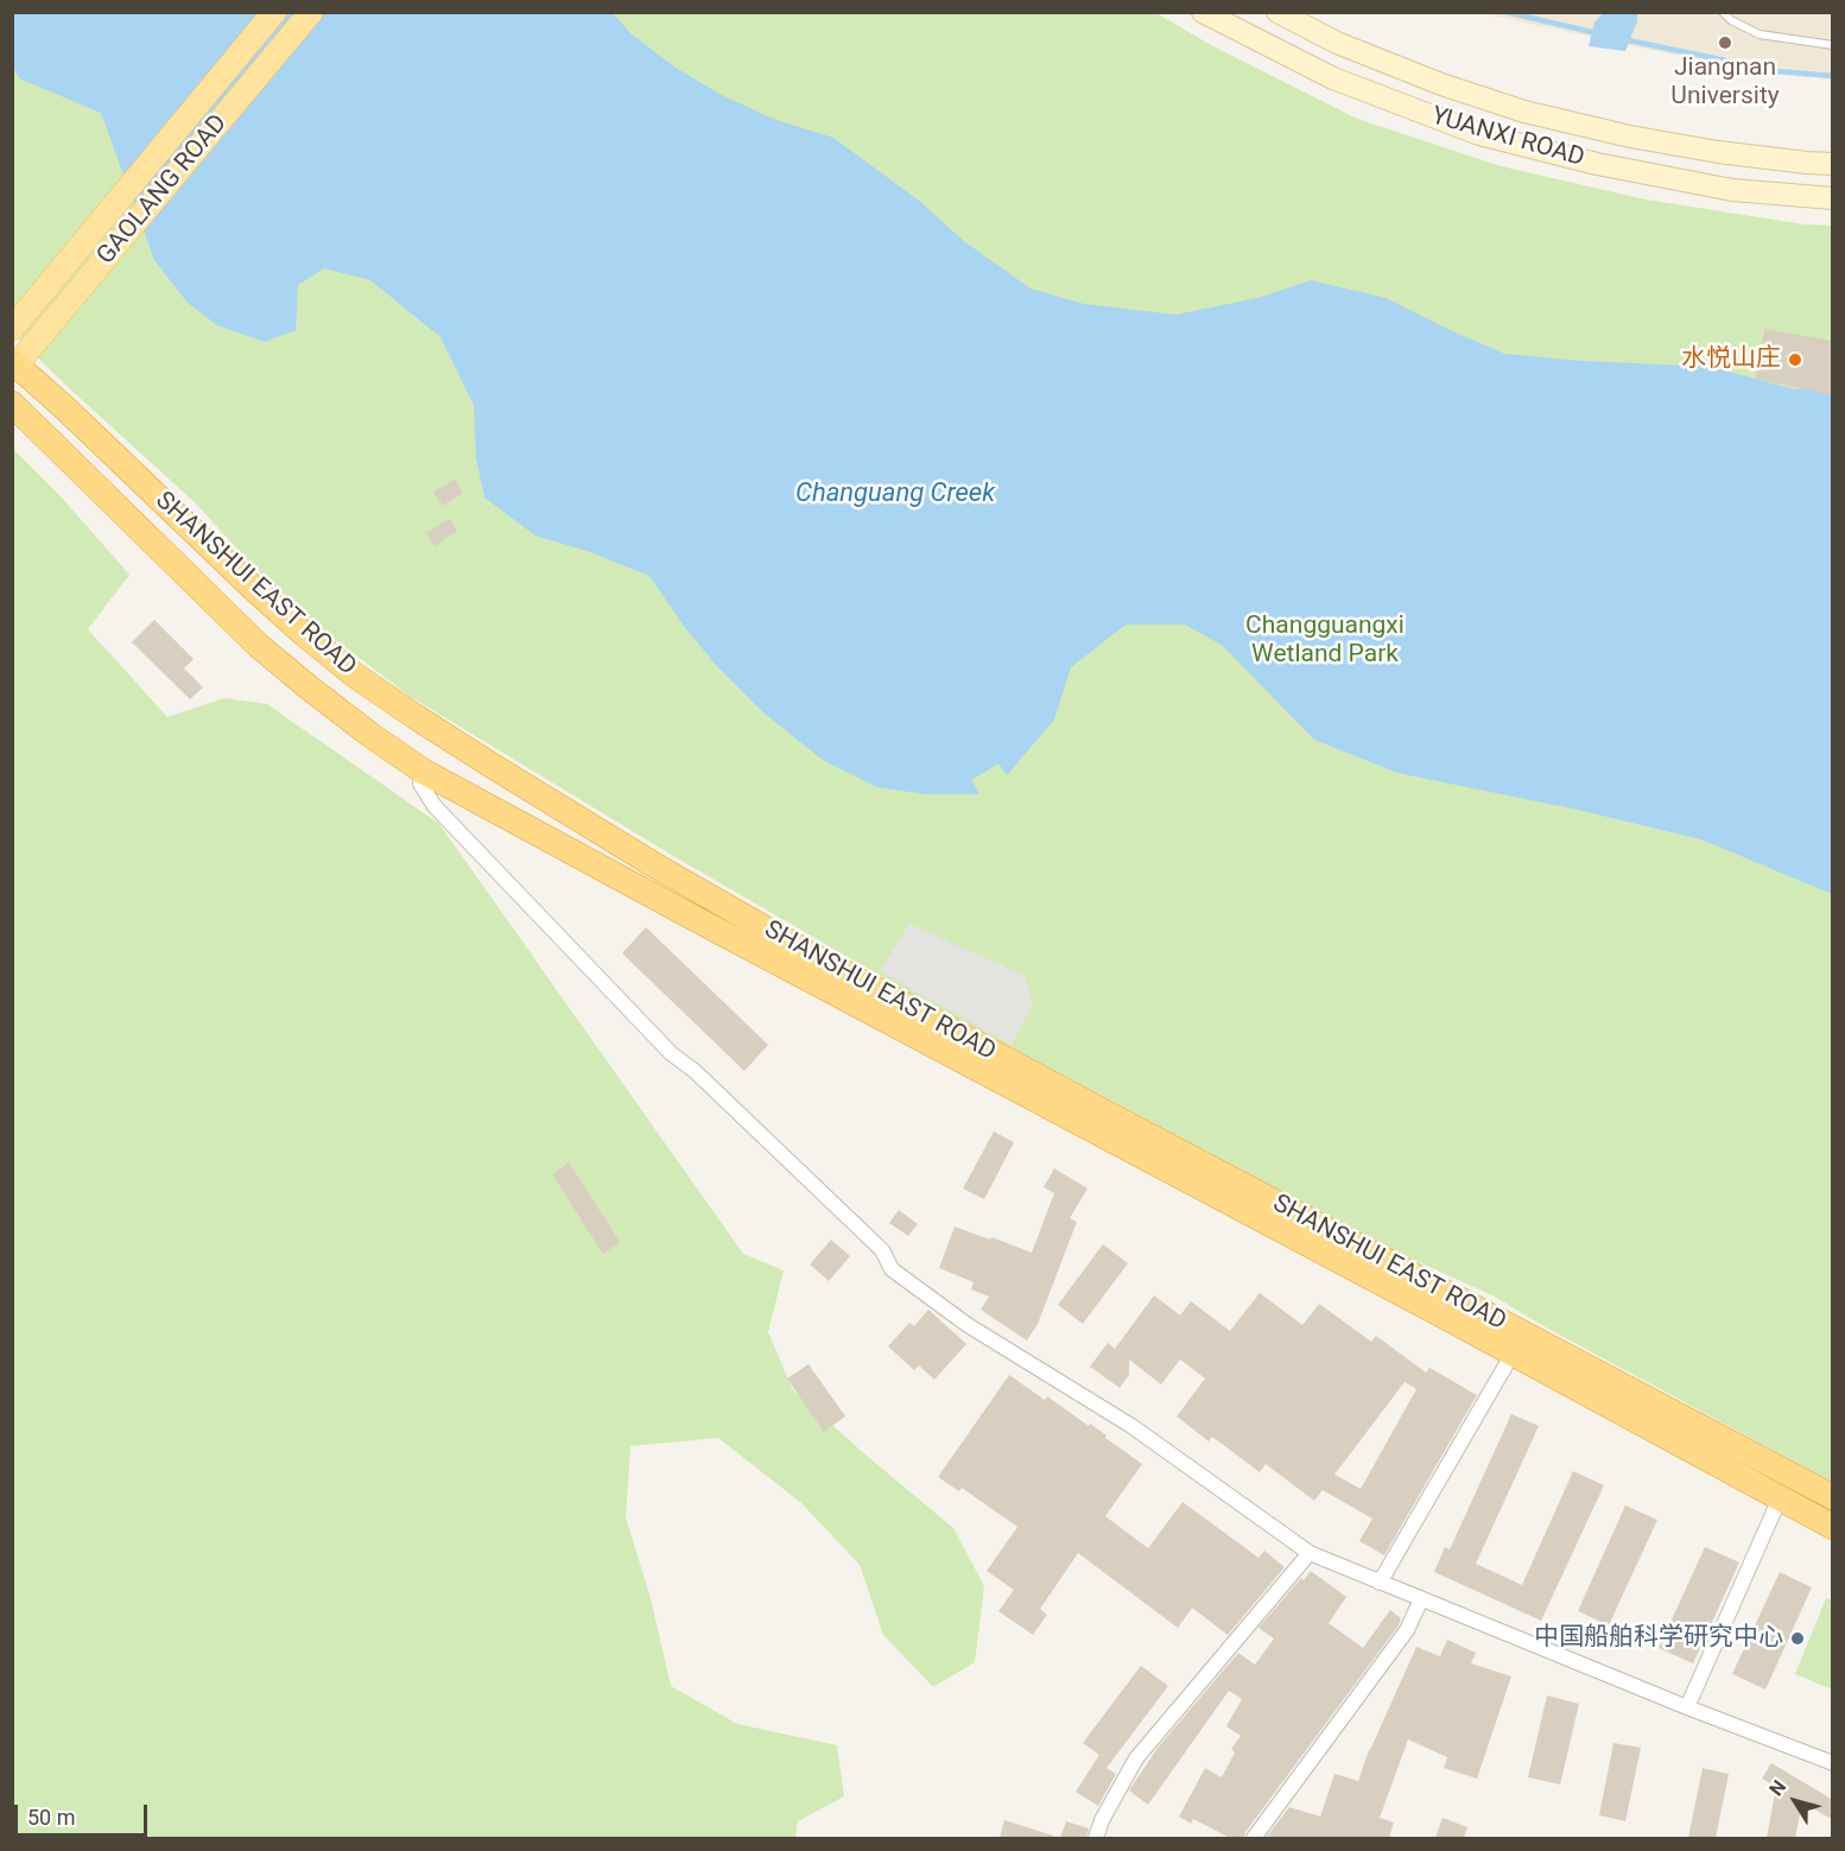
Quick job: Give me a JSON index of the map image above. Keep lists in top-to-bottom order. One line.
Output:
{"streets":{"highway":["SHANSHUI EAST ROAD"],"main road":["YUANXI ROAD","GAOLANG ROAD"]},"crossings":[["GAOLANG ROAD","SHANSHUI EAST ROAD"]],"water":["Changuang Creek"],"parks":["Changguangxi Wetland Park"],"places":["Jiangnan University","水悦山庄","中国船舶科学研究中心"],"scale_bar":"50 m","north":"top left"}
